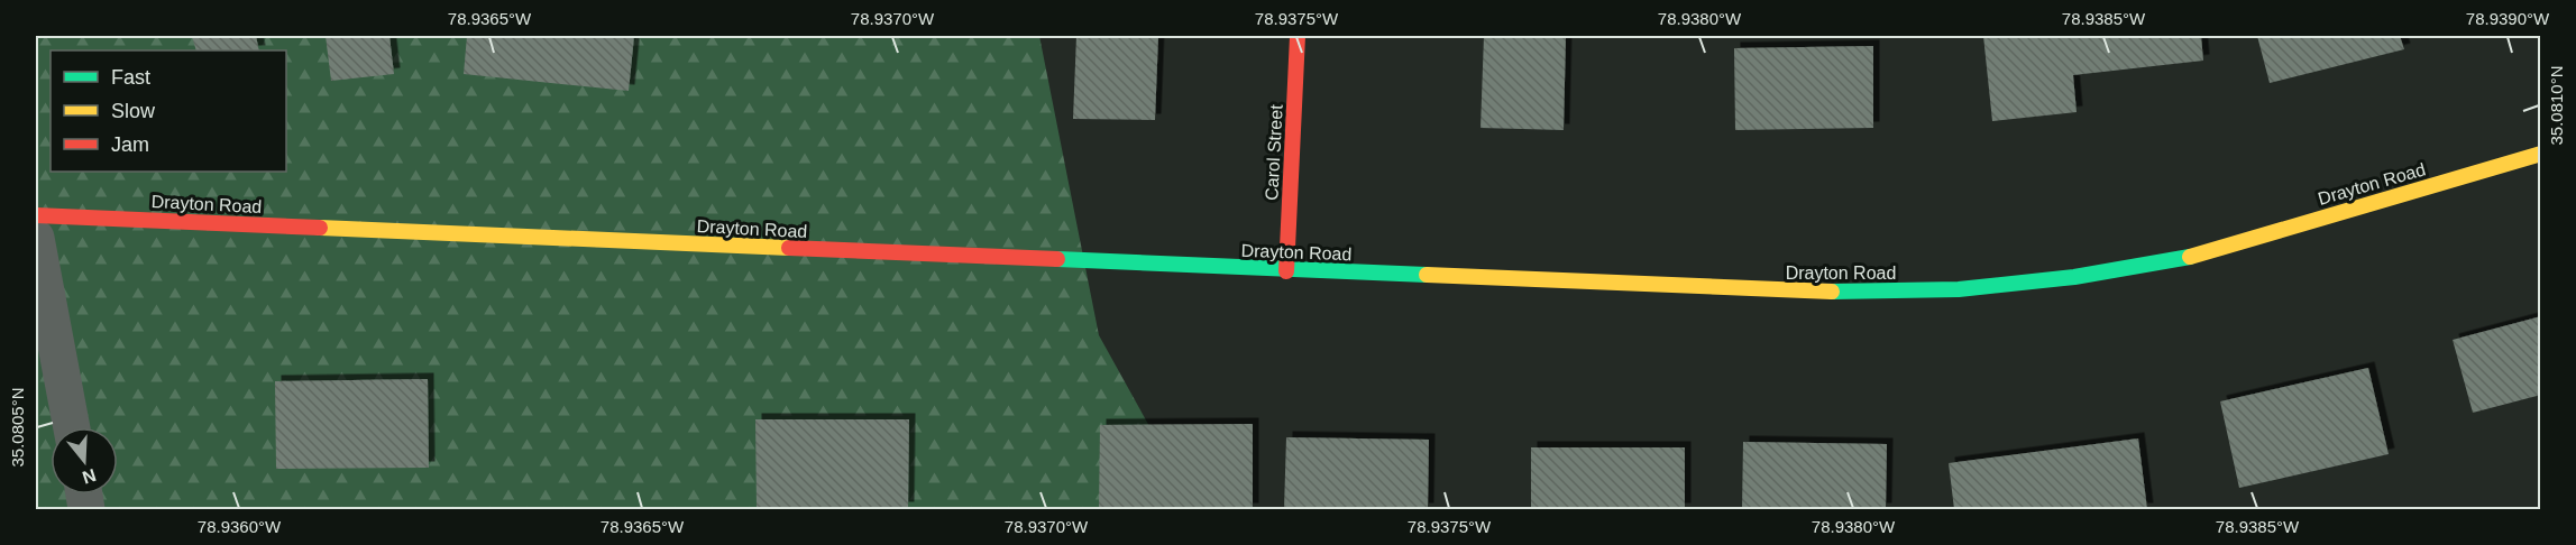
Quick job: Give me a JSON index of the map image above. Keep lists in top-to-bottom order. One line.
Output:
{"streets":{"street":["Carol Street","Drayton Road"]},"crossings":[["Carol Street","Drayton Road"]],"legend":["Fast","Slow","Jam"],"north":"bottom","coordinates":["78.9365°W","78.9370°W","78.9375°W","78.9380°W","78.9385°W","78.9390°W","35.0810°N","35.0805°N","78.9360°W"]}
